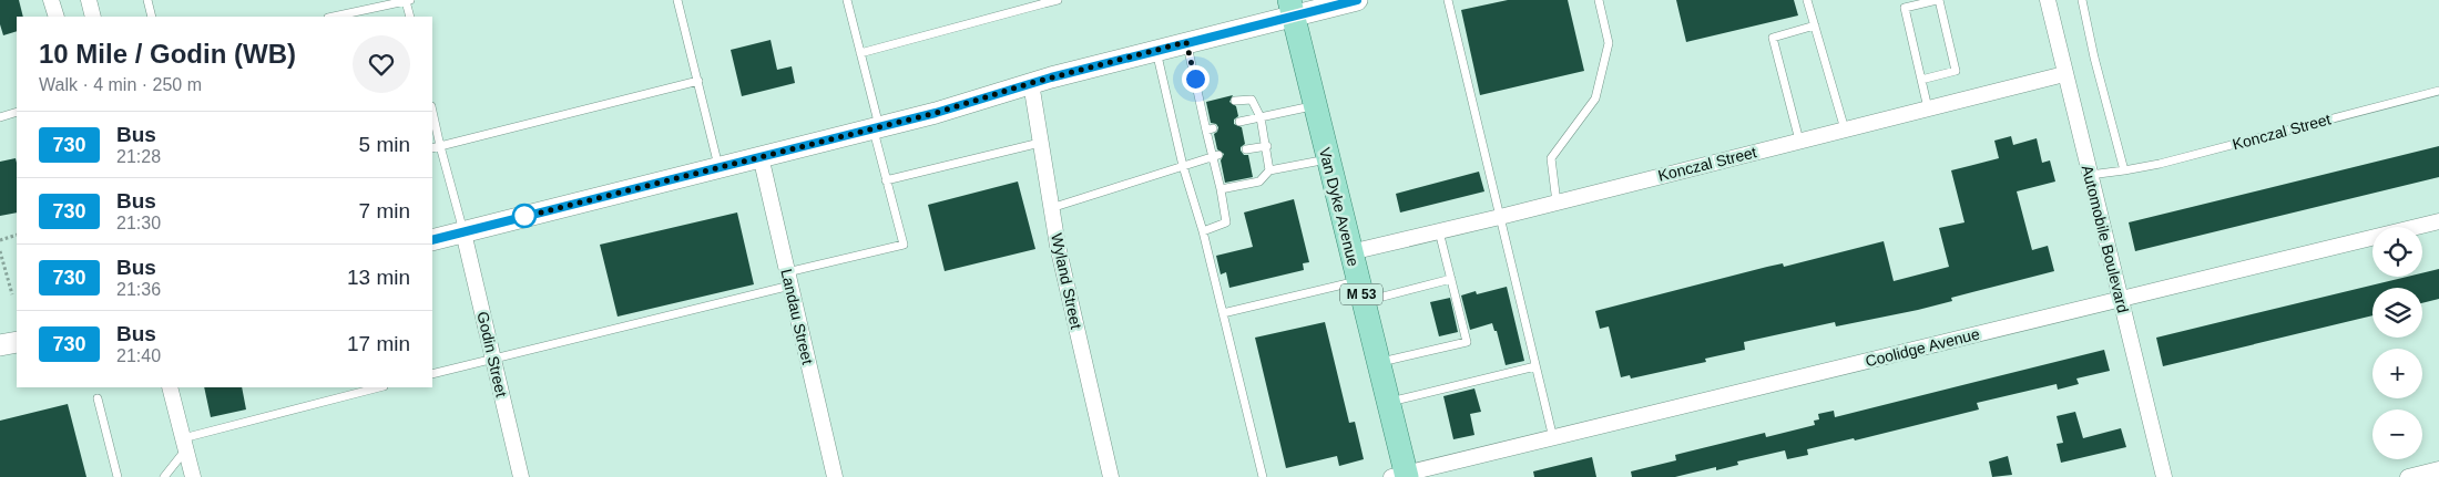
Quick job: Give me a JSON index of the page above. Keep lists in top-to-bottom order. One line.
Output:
{"streets":{"main road":["Van Dyke Avenue","M 53"],"street":["Konczal Street","Automobile Boulevard","Wyland Street","Landau Street","Coolidge Avenue","Godin Street"]},"crossings":[["Konczal Street","Van Dyke Avenue"],["Konczal Street","Automobile Boulevard"],["Van Dyke Avenue","Coolidge Avenue"],["Automobile Boulevard","Coolidge Avenue"]],"lines":["bus line 730"],"page":{"heading":["10 Mile / Godin (WB)","Walk · 4 min · 250 m"],"list":[{"mark":"730","name":"Bus","note":"21:28","value":"5 min"},{"mark":"730","name":"Bus","note":"21:30","value":"7 min"},{"mark":"730","name":"Bus","note":"21:36","value":"13 min"},{"mark":"730","name":"Bus","note":"21:40","value":"17 min"}],"map_buttons":["+","−"]}}
